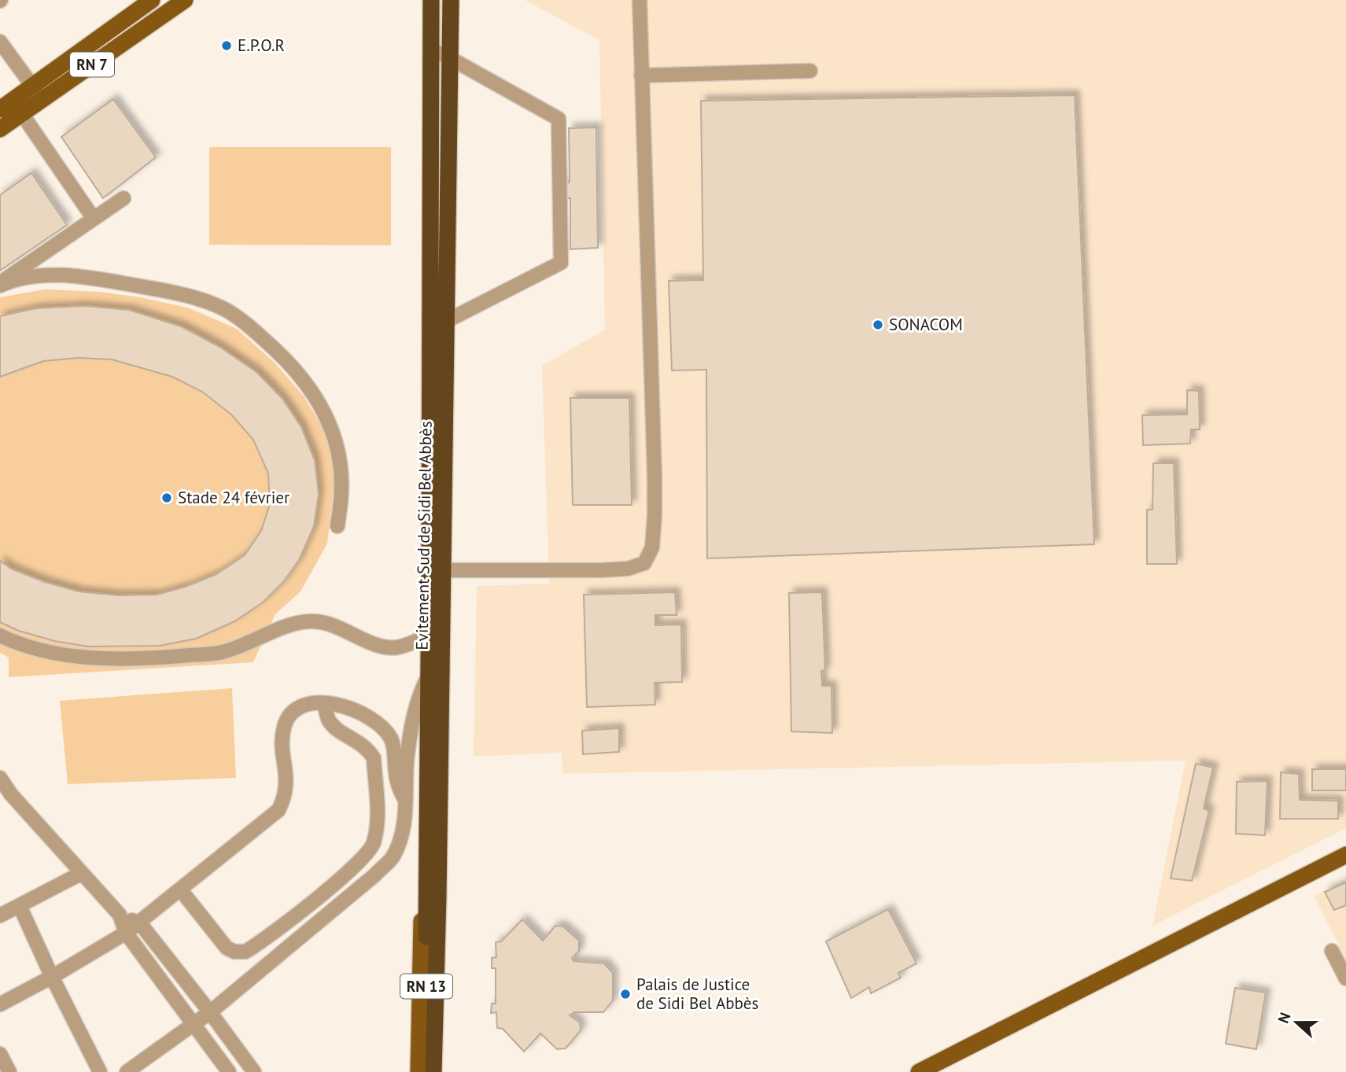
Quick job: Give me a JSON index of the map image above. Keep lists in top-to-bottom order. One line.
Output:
{"streets":{"highway":["Evitement Sud de Sidi Bel Abbès","RN 13"],"main road":["RN 7"]},"crossings":[["Evitement Sud de Sidi Bel Abbès","RN 13"]],"places":["E.P.O.R","SONACOM","Stade 24 février","Palais de Justice de Sidi Bel Abbès"],"north":"left"}
